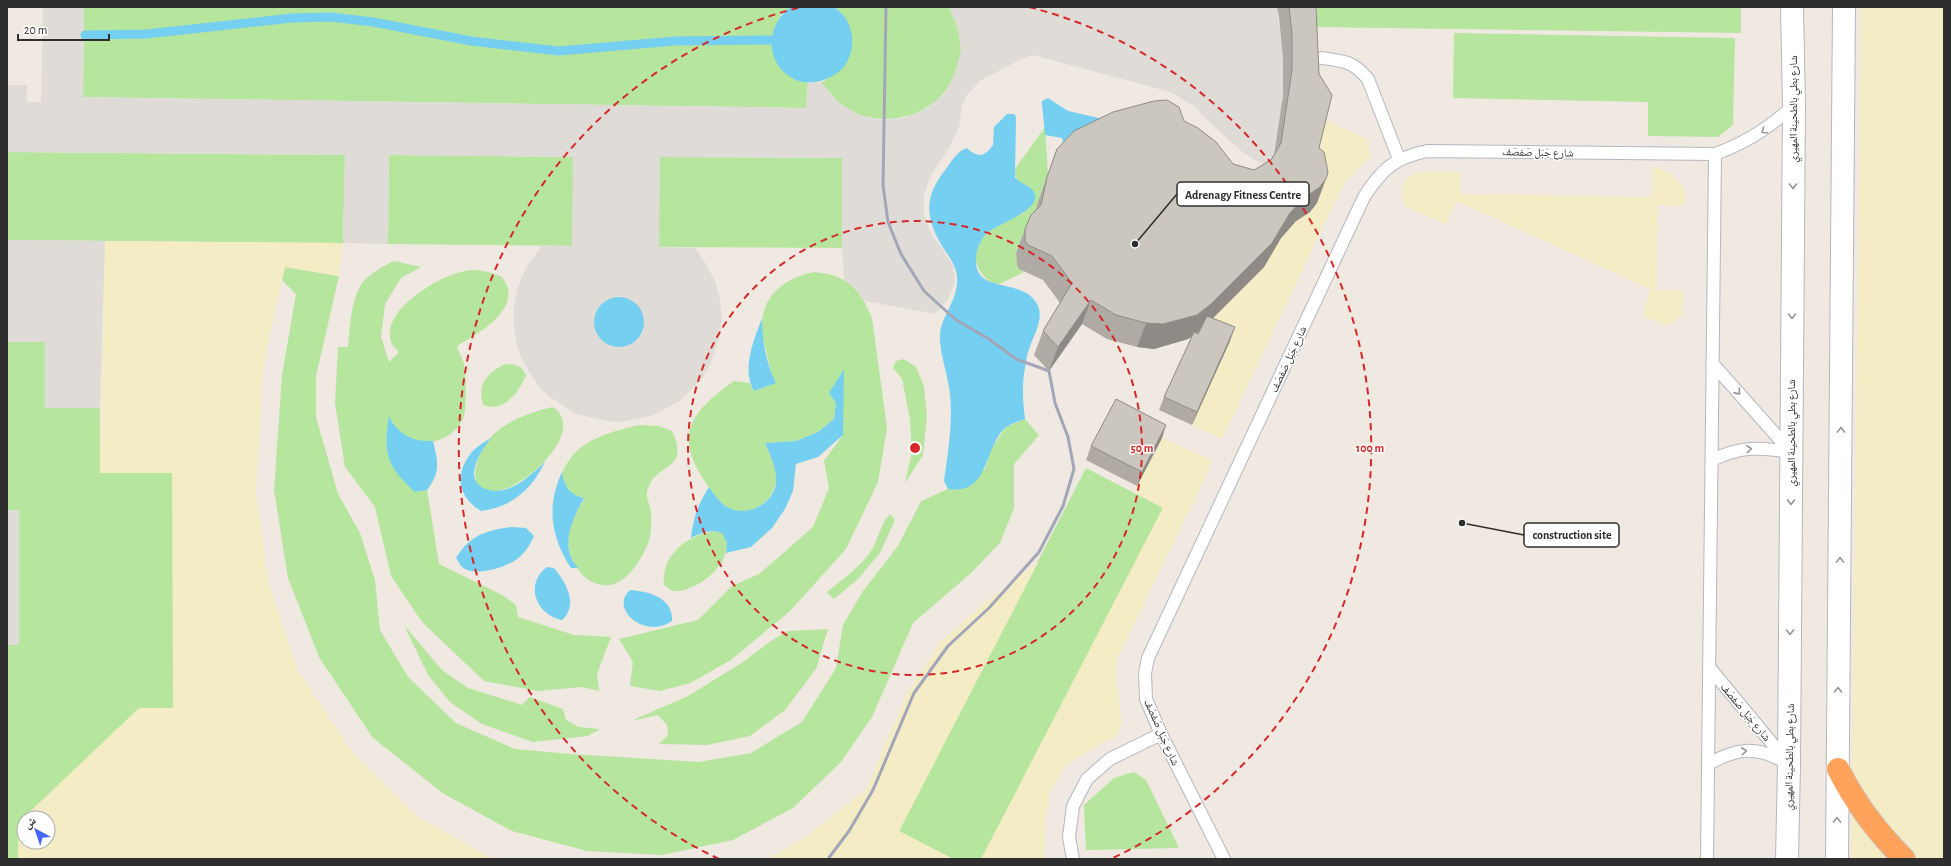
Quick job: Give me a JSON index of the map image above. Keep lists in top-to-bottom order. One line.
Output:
{"streets":{"street":["شارع بطي بالطحينة المهيري"],"lane":["شارع جَبَل صَفصَف"]},"crossings":[["شارع بطي بالطحينة المهيري","شارع جَبَل صَفصَف"]],"places":["Adrenagy Fitness Centre","construction site"],"scale_bar":"20 m","north":"top left","rings":["50 m","100 m"]}
